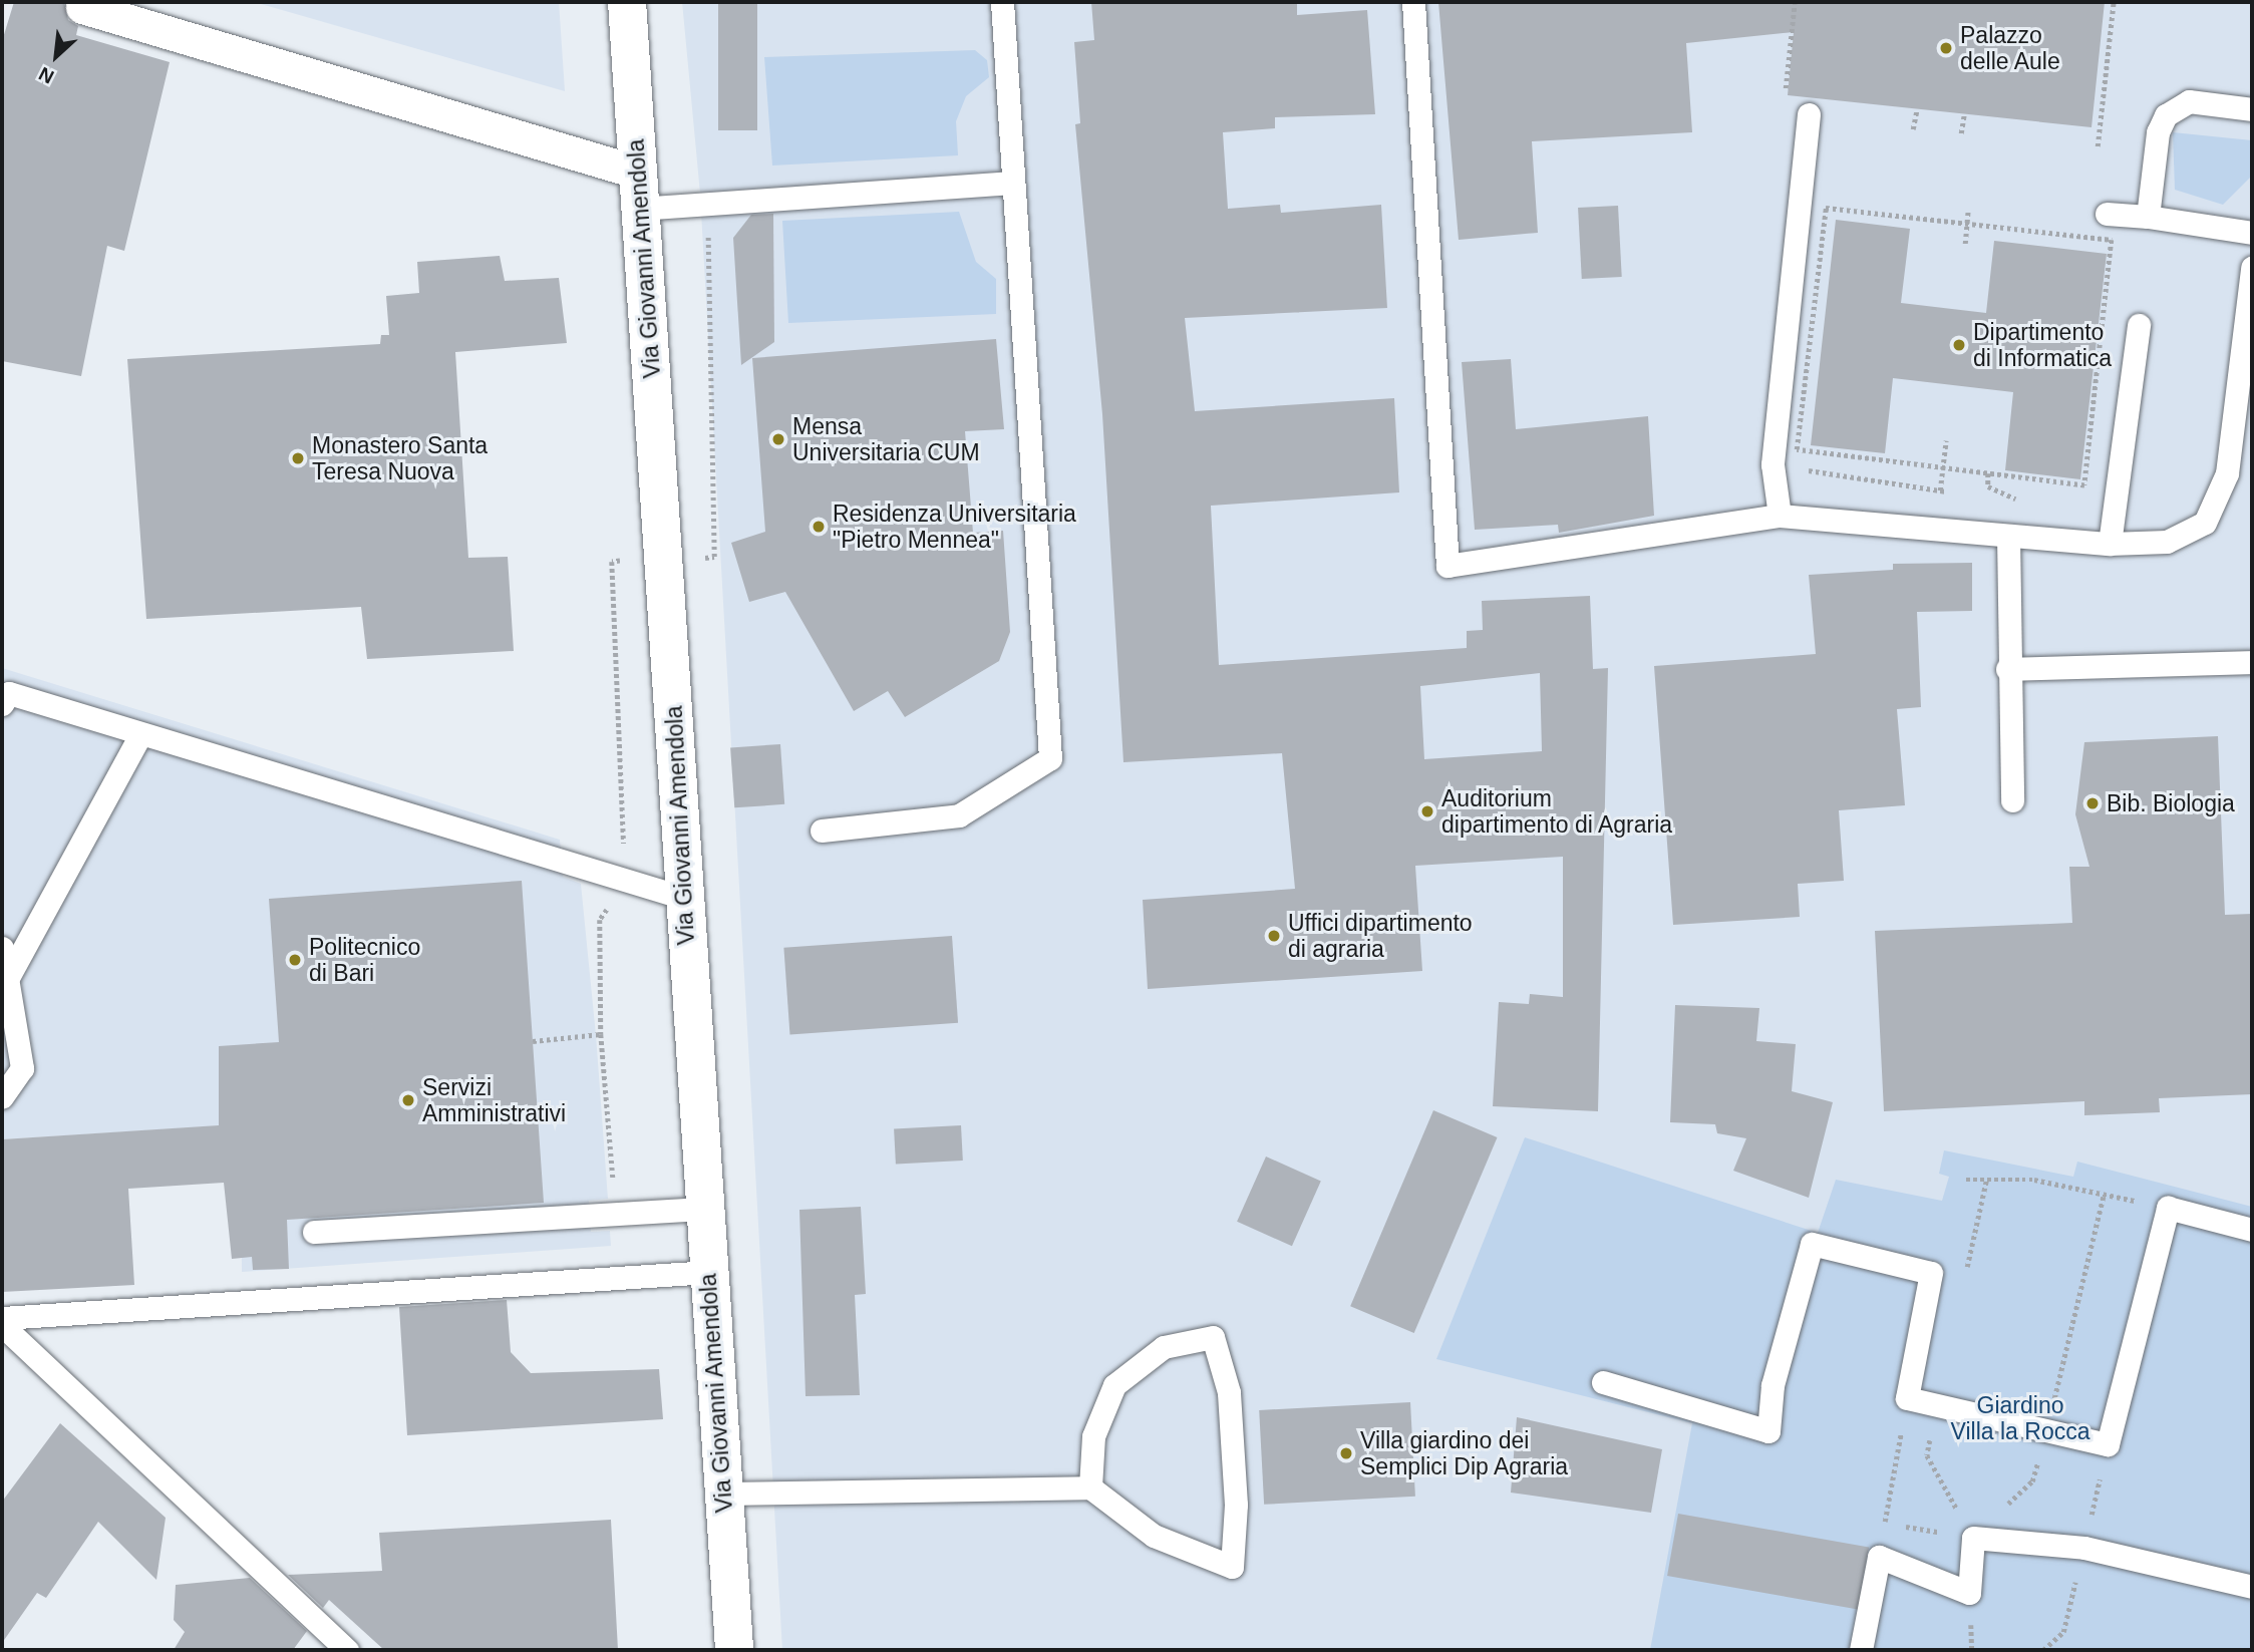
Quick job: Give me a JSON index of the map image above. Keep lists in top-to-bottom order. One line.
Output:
{"streets":{"main road":["Via Giovanni Amendola"]},"parks":["Giardino Villa la Rocca"],"places":["Palazzo delle Aule","Dipartimento di Informatica","Mensa Universitaria CUM","Monastero Santa Teresa Nuova","Residenza Universitaria \"Pietro Mennea\"","Bib. Biologia","Auditorium dipartimento di Agraria","Uffici dipartimento di agraria","Politecnico di Bari","Servizi Amministrativi","Villa giardino dei Semplici Dip Agraria"],"north":"bottom left"}
